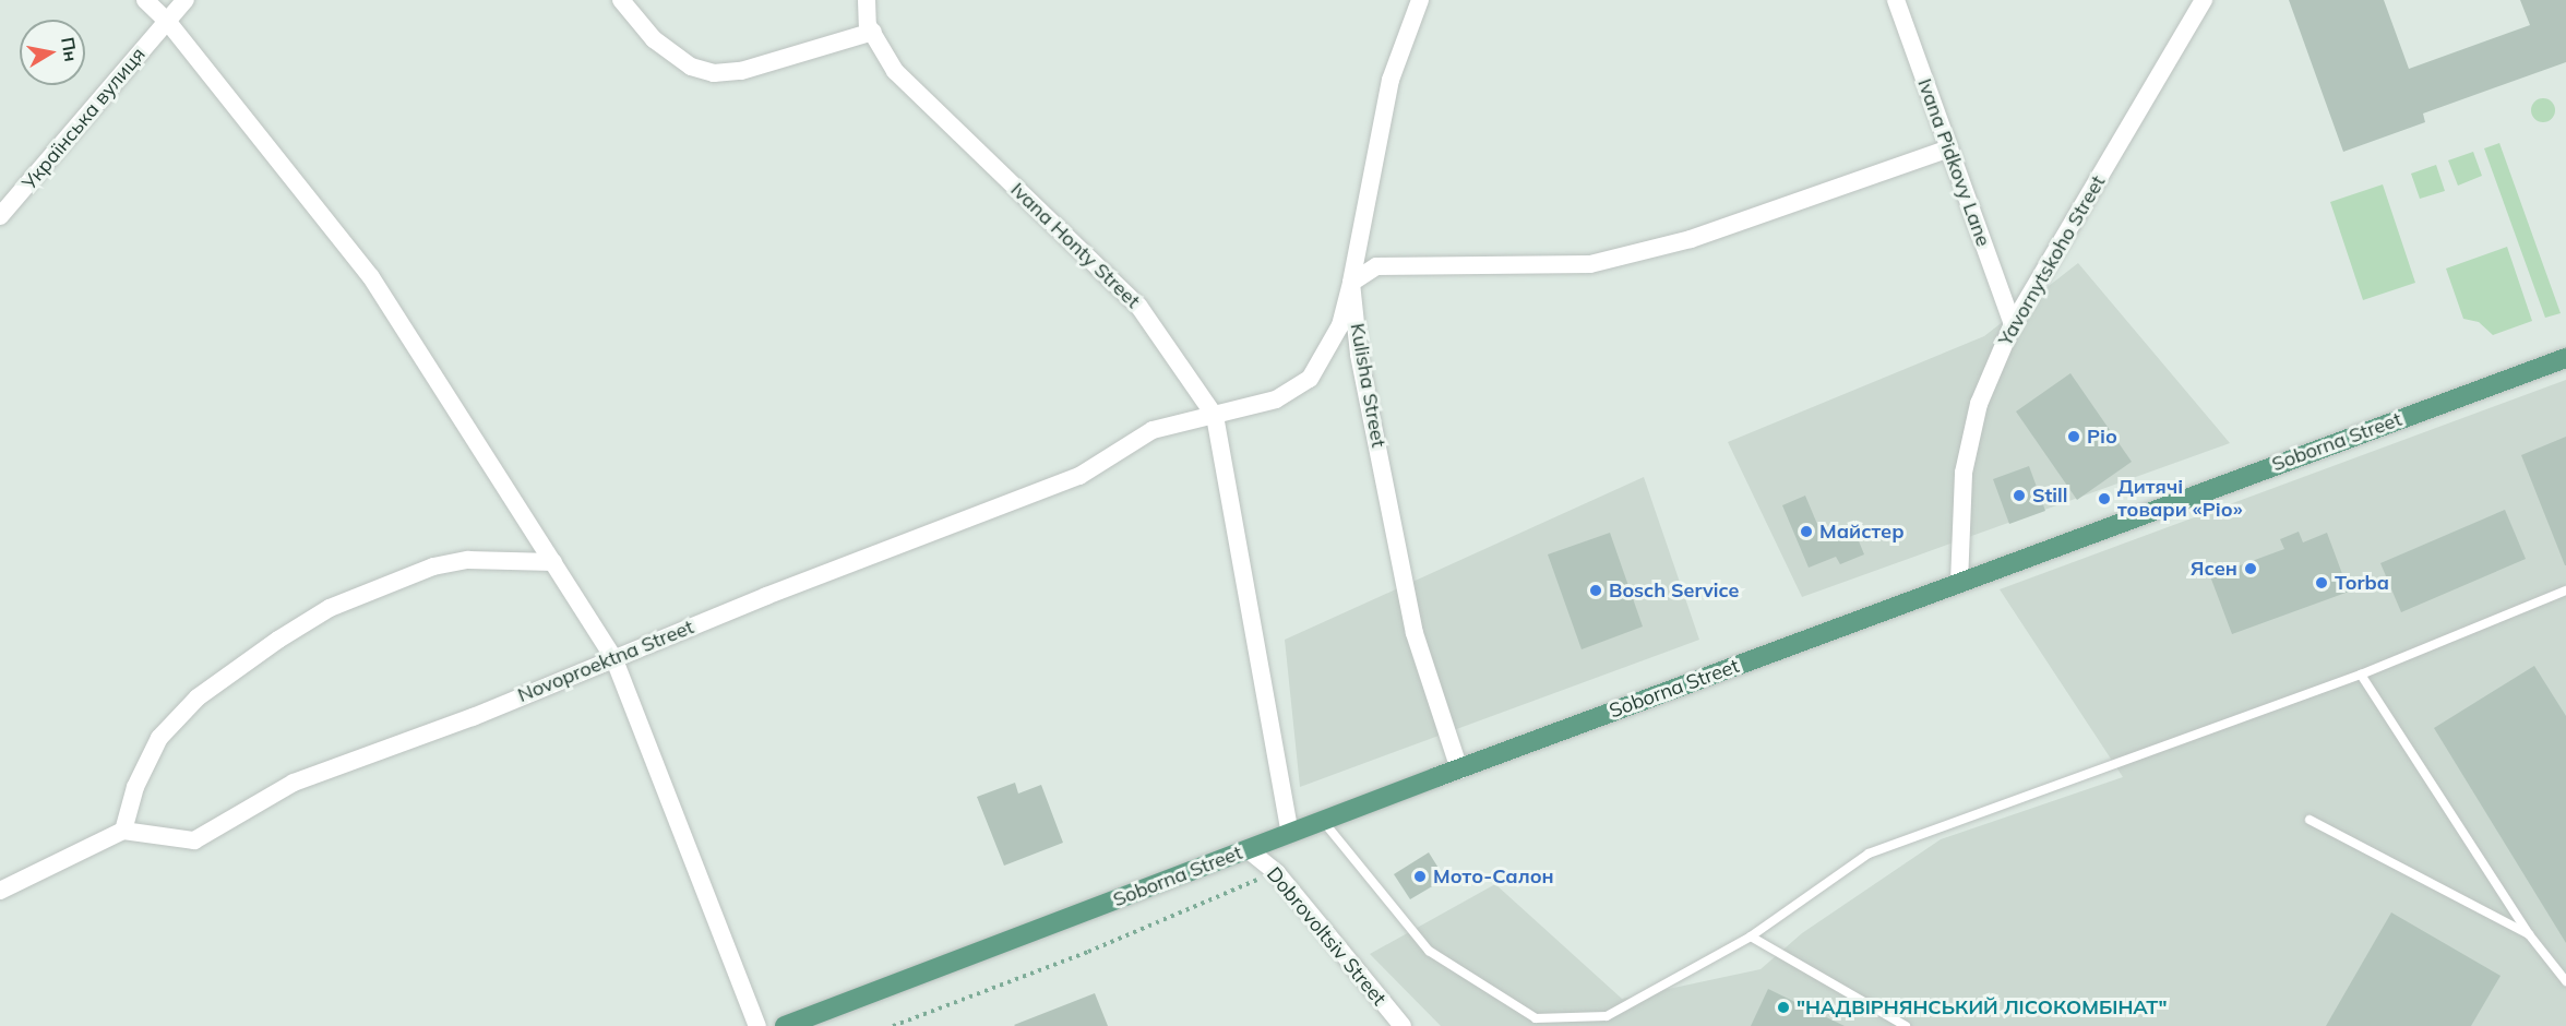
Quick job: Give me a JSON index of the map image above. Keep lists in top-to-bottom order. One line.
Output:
{"streets":{"main road":["Soborna Street"],"street":["Українська вулиця","Ivana Pidkovy Lane","Ivana Honty Street","Yavornytskoho Street","Kulisha Street","Novoproektna Street","Dobrovoltsiv Street"]},"crossings":[["Ivana Pidkovy Lane","Yavornytskoho Street"],["Ivana Honty Street","Soborna Street"],["Ivana Honty Street","Novoproektna Street"],["Yavornytskoho Street","Soborna Street"],["Kulisha Street","Soborna Street"],["Kulisha Street","Novoproektna Street"],["Soborna Street","Dobrovoltsiv Street"]],"places":["Ріо","Still","Дитячі товари «Ріо»","Майстер","Ясен","Torba","Bosch Service","Мото-Салон","\"НАДВІРНЯНСЬКИЙ ЛІСОКОМБІНАТ\""],"north":"right"}
